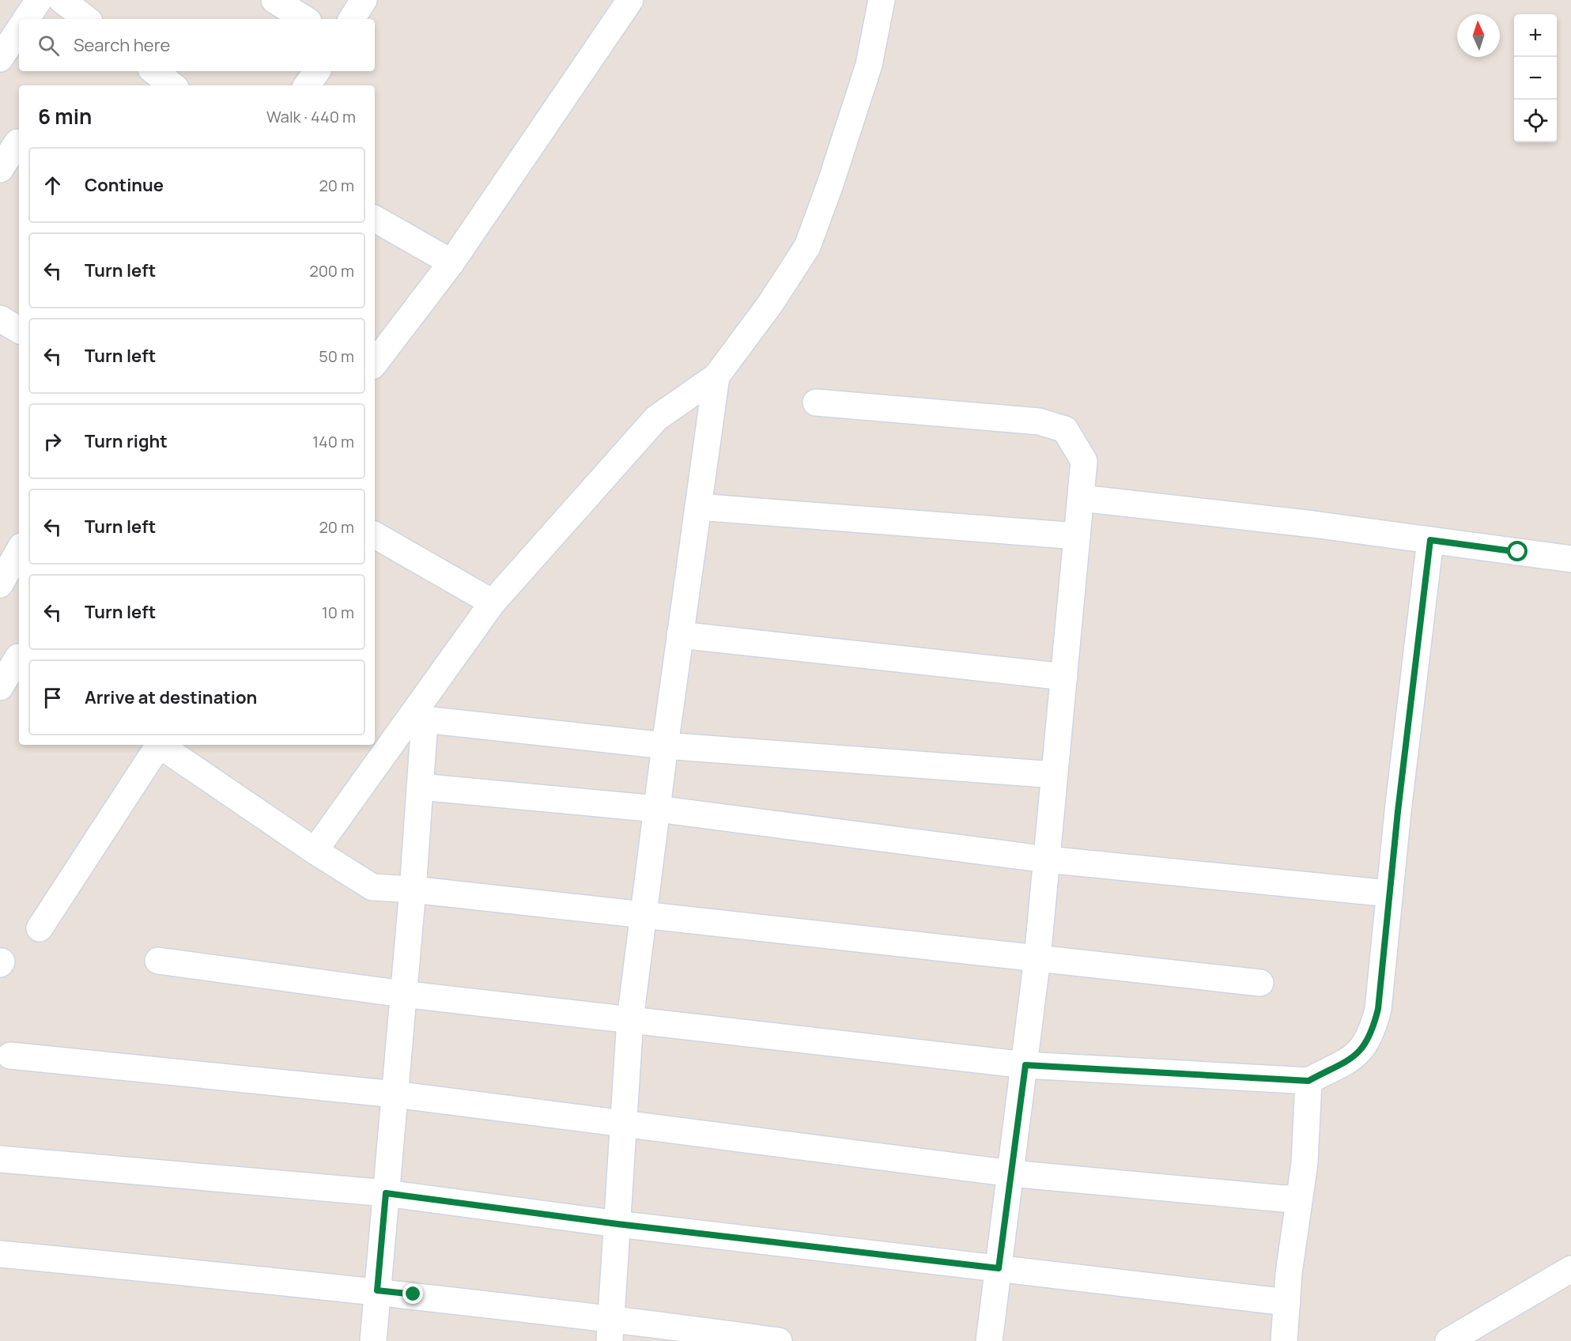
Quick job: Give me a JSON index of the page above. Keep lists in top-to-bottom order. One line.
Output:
{"north":"top","page":{"map_buttons":["+","−"],"search":"Search here","heading":["6 min","Walk · 440 m"],"list":[["Continue","20 m"],["Turn left","200 m"],["Turn left","50 m"],["Turn right","140 m"],["Turn left","20 m"],["Turn left","10 m"],"Arrive at destination"]}}
